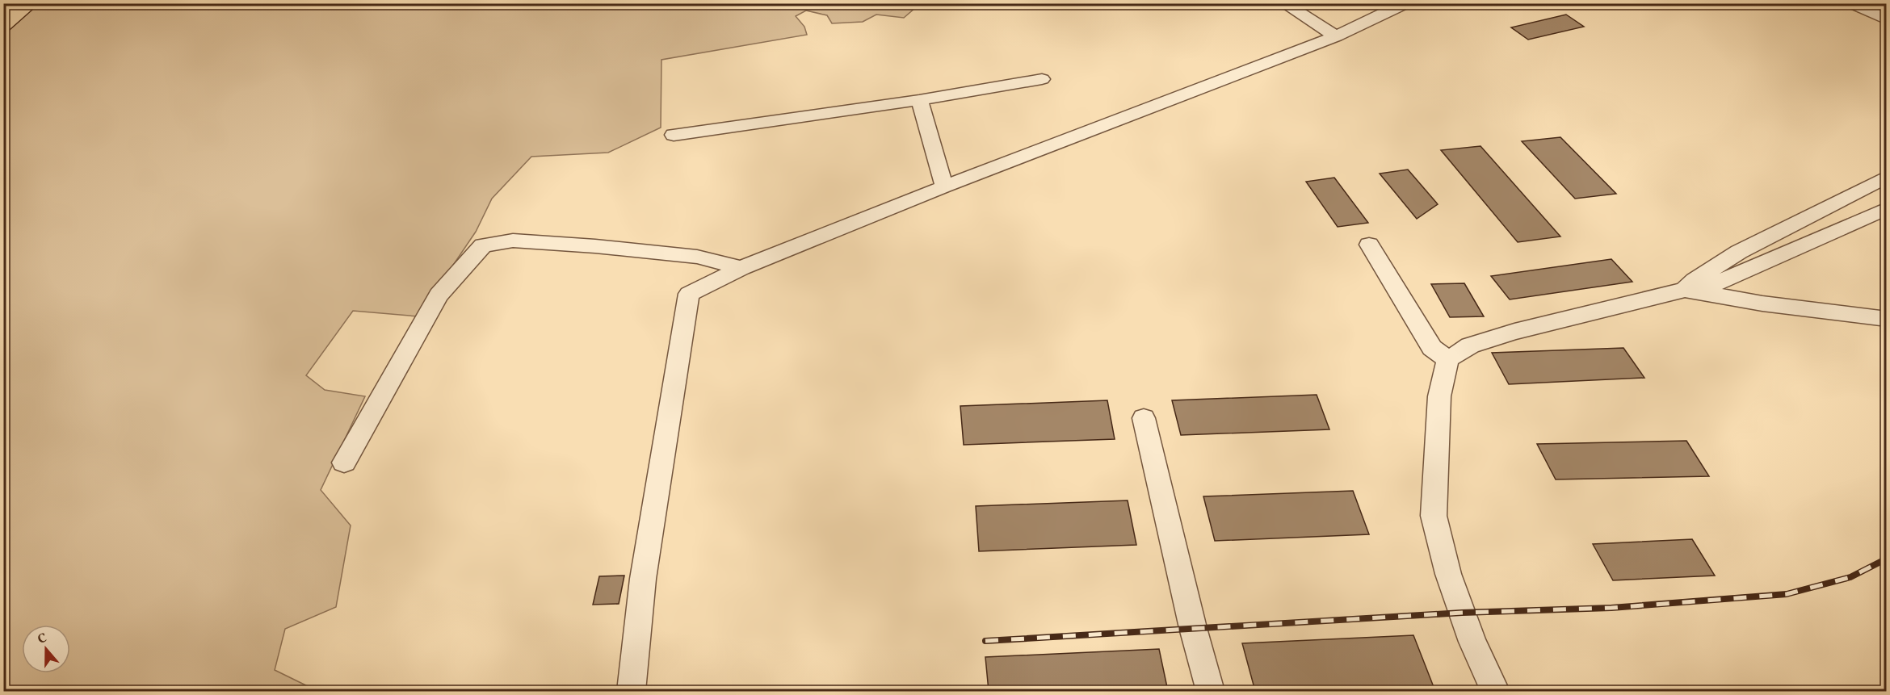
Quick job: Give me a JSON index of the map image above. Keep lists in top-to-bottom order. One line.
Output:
{"north":"top"}
